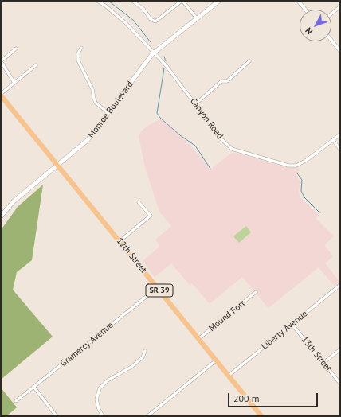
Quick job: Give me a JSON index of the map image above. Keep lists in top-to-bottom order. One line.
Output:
{"streets":{"main road":["Monroe Boulevard","12th Street","SR 39"],"street":["Canyon Road","Mound Fort","Liberty Avenue","Gramercy Avenue","13th Street"]},"crossings":[["Monroe Boulevard","Canyon Road"],["Monroe Boulevard","12th Street"],["12th Street","Mound Fort"],["12th Street","Liberty Avenue"],["12th Street","Gramercy Avenue"],["Liberty Avenue","13th Street"]],"scale_bar":"200 m","north":"bottom left"}
